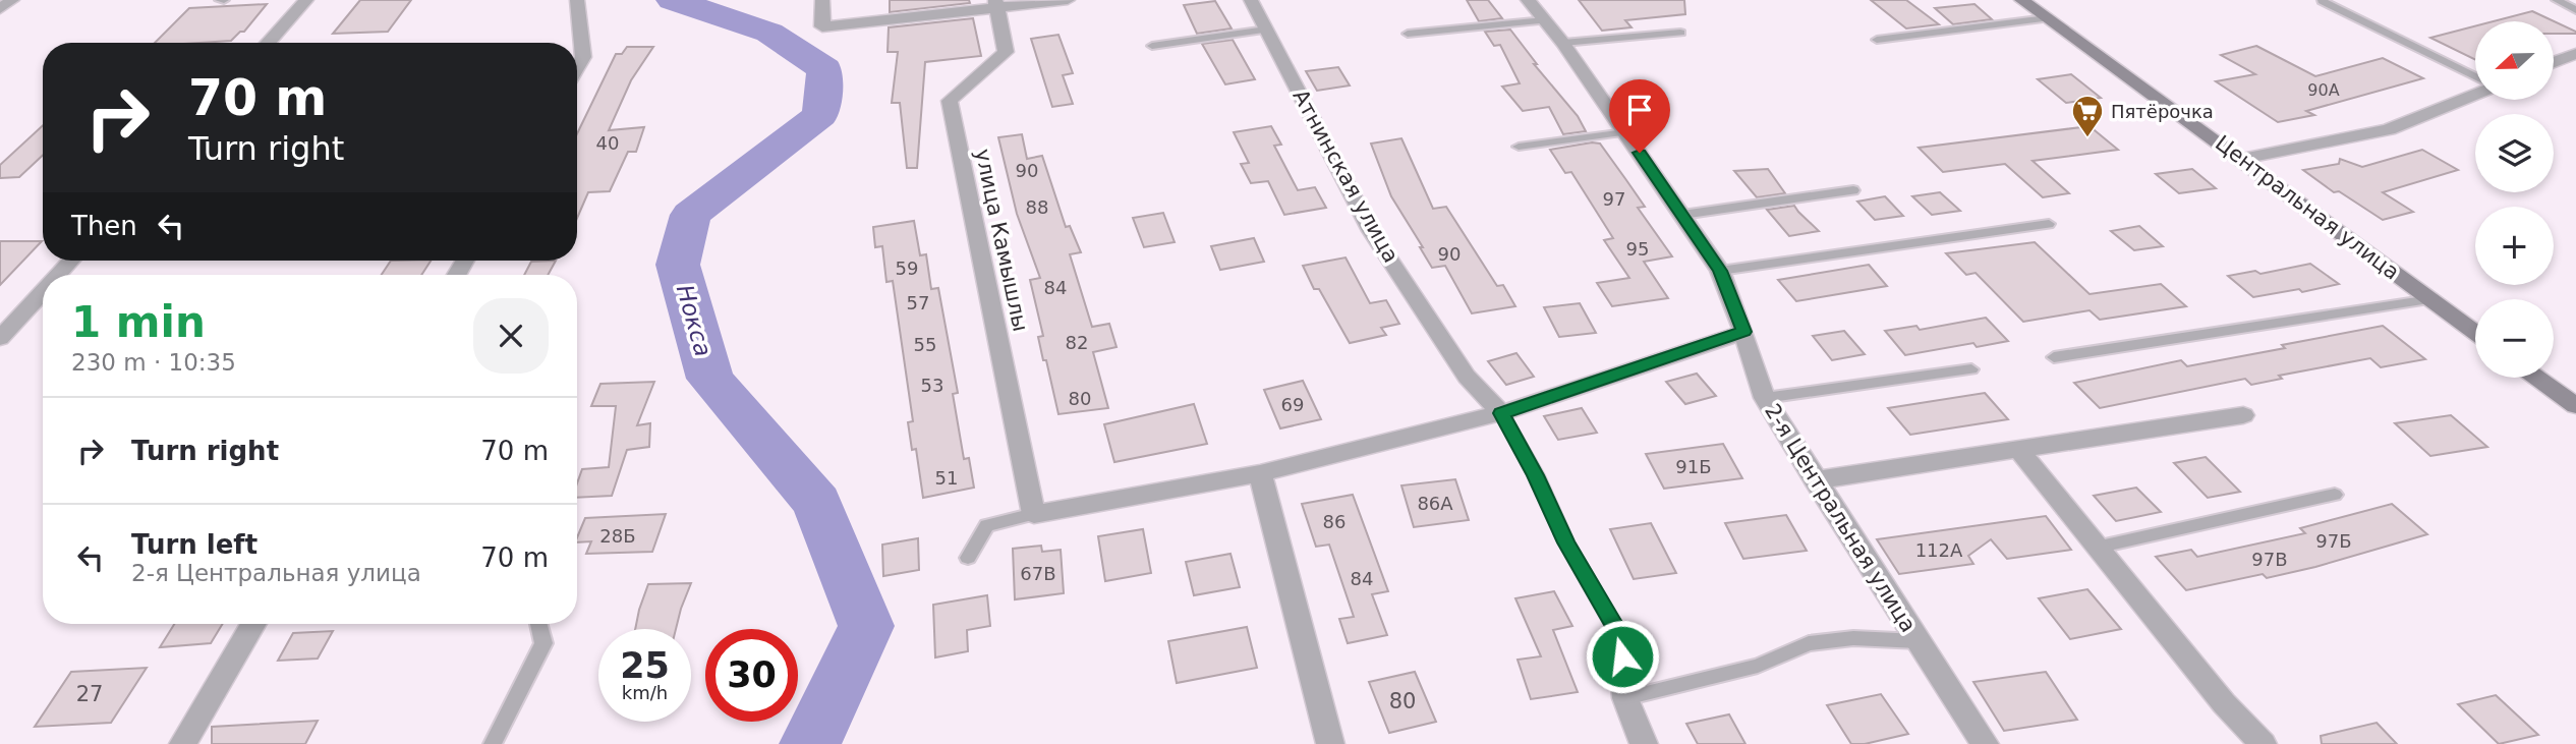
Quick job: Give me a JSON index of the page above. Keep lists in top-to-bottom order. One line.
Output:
{"streets":{"street":["Атнинская улица","Центральная улица","улица Камышлы","2-я Центральная улица"]},"water":["Нокса"],"places":{"supermarket":["Пятёрочка"]},"house_numbers":["90А","40","90","97","88","95","90","59","84","57","82","55","53","80","69","91Б","51","86А","86","28Б","97Б","112А","97В","67В","84","27","80"],"north":"left","page":{"map_buttons":["+","−"],"turn":["70 m","Turn right"],"then":"Then","heading":["1 min","230 m · 10:35"],"list":[{"name":"Turn right","value":"70 m"},{"name":"Turn left","note":"2-я Центральная улица","value":"70 m"}],"speed":"25 km/h","limit":"30"}}
